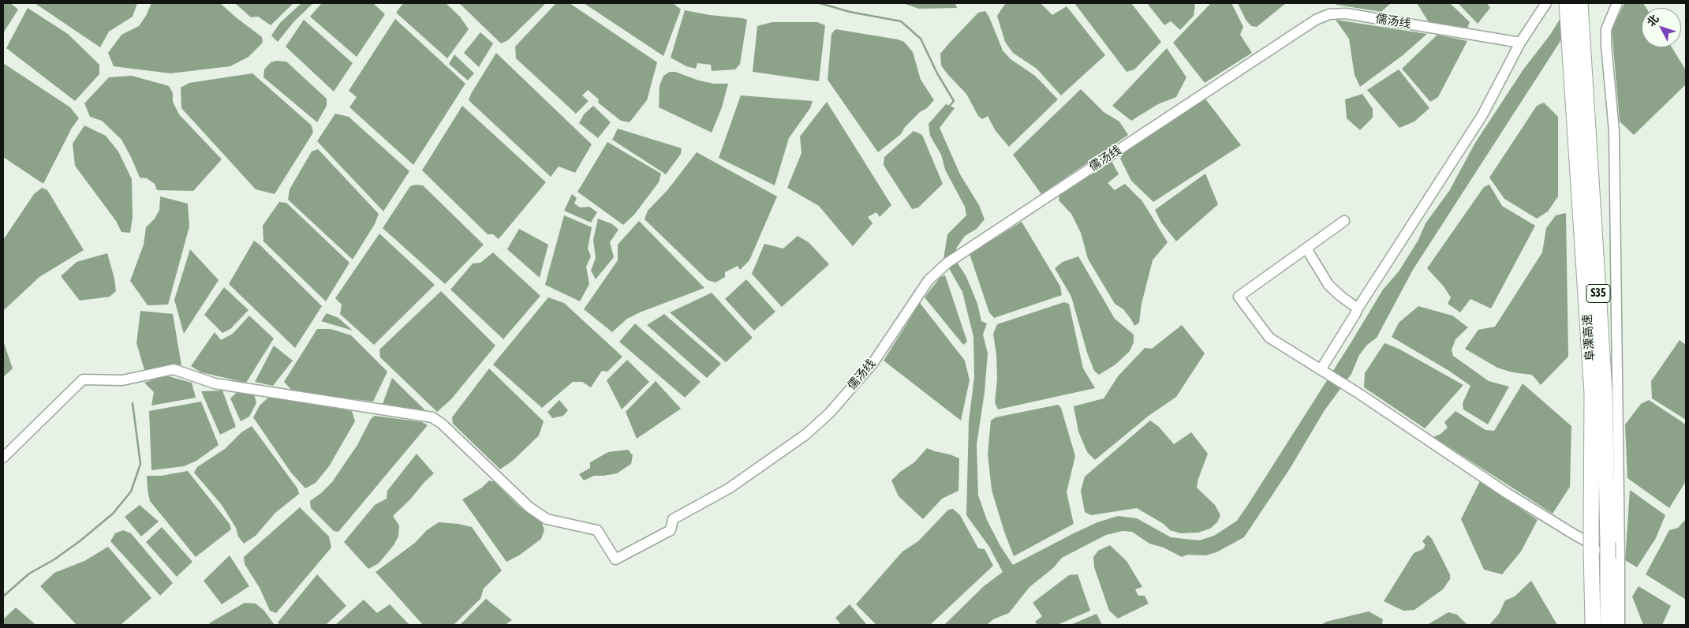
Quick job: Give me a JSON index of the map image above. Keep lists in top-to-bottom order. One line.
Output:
{"streets":{"highway":["S35","阜溧高速"],"street":["儒汤线"]},"north":"top left"}
